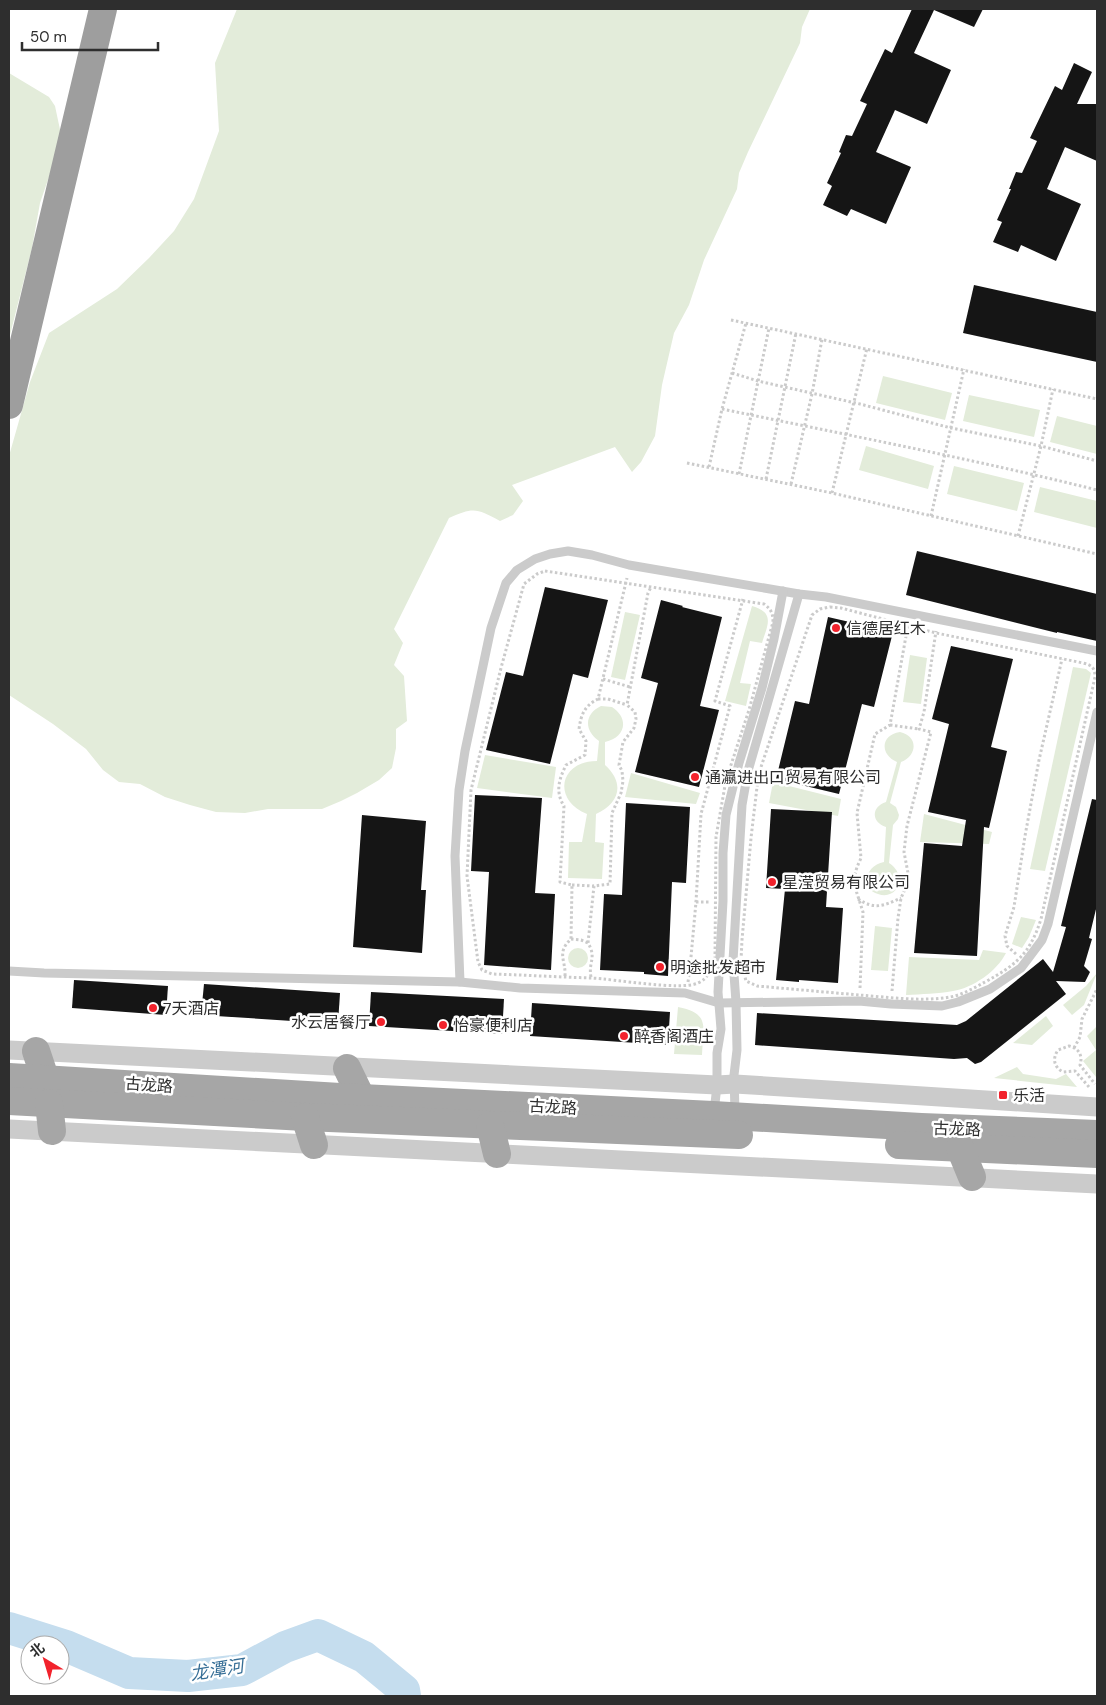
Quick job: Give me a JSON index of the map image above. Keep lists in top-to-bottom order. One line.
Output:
{"streets":{"main road":["古龙路"]},"water":["龙潭河"],"places":{"other":["信德居红木","通瀛进出口贸易有限公司","星滢贸易有限公司","明途批发超市","7天酒店","水云居餐厅","怡豪便利店","醉香阁酒庄"],"transit":["乐活"]},"scale_bar":"50 m","north":"top left"}
